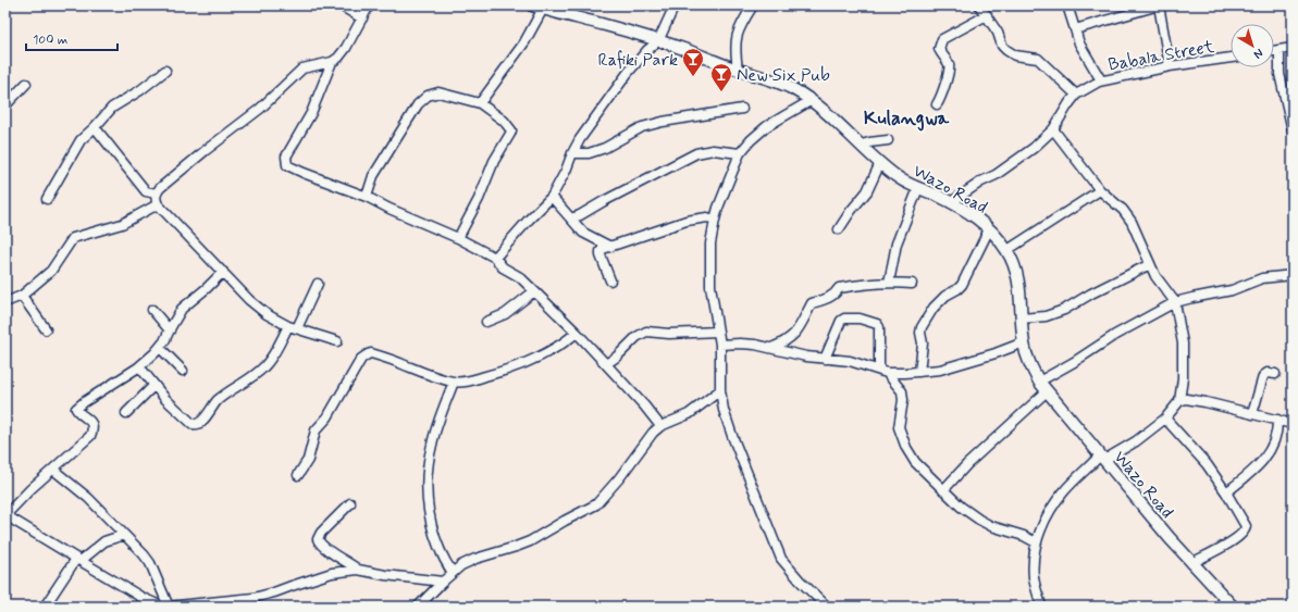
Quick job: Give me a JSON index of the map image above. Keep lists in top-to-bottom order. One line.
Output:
{"streets":{"main road":["Wazo Road"],"street":["Babala Street"]},"crossings":[["Babala Street","Wazo Road"]],"districts":["Kulangwa"],"places":{"bar":["Rafiki Park","New Six Pub"]},"scale_bar":"100 m","north":"bottom right"}
